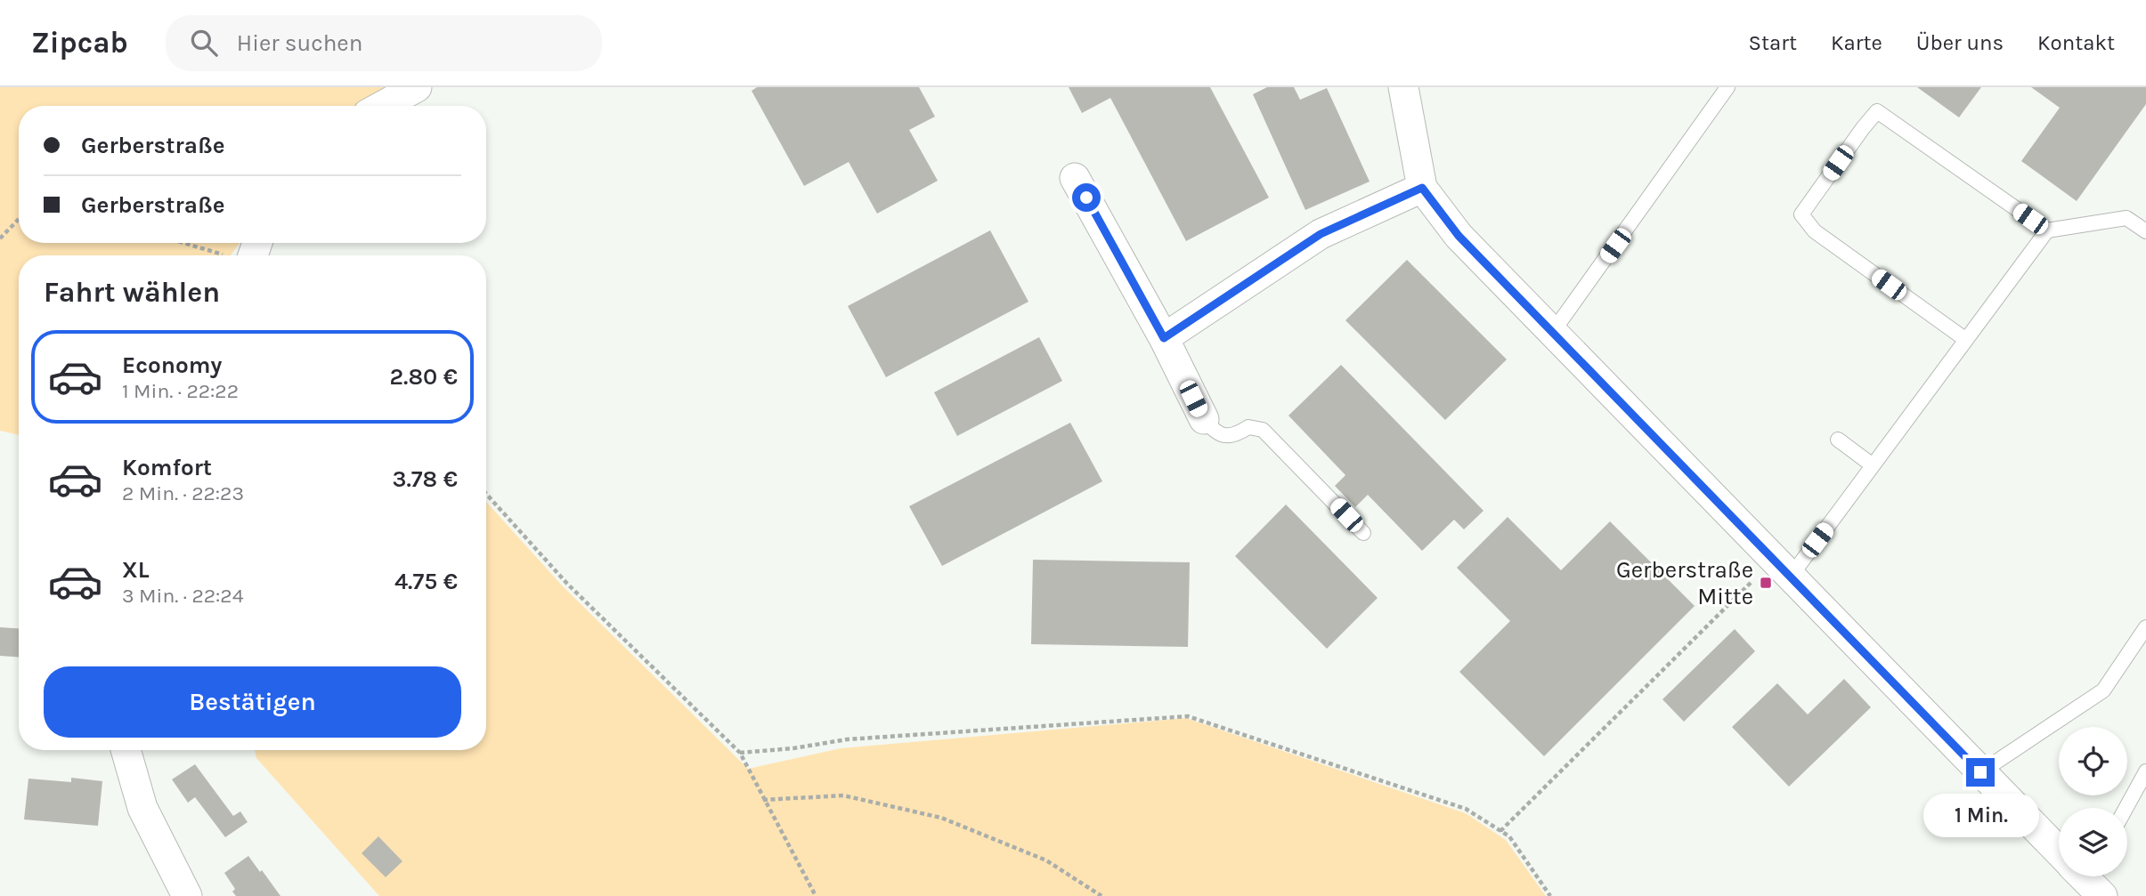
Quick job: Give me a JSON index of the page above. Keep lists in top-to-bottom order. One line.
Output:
{"places":{"transit":["Gerberstraße Mitte"]},"page":{"header":"Zipcab","search":"Hier suchen","nav":["Start","Karte","Über uns","Kontakt"],"banner":["Gerberstraße","Gerberstraße"],"heading":"Fahrt wählen","list":[{"name":"Economy","note":"1 Min. · 22:22","value":"2.80 €"},{"name":"Komfort","note":"2 Min. · 22:23","value":"3.78 €"},{"name":"XL","note":"3 Min. · 22:24","value":"4.75 €"}],"buttons":"Bestätigen","bubble":"1 Min."}}
